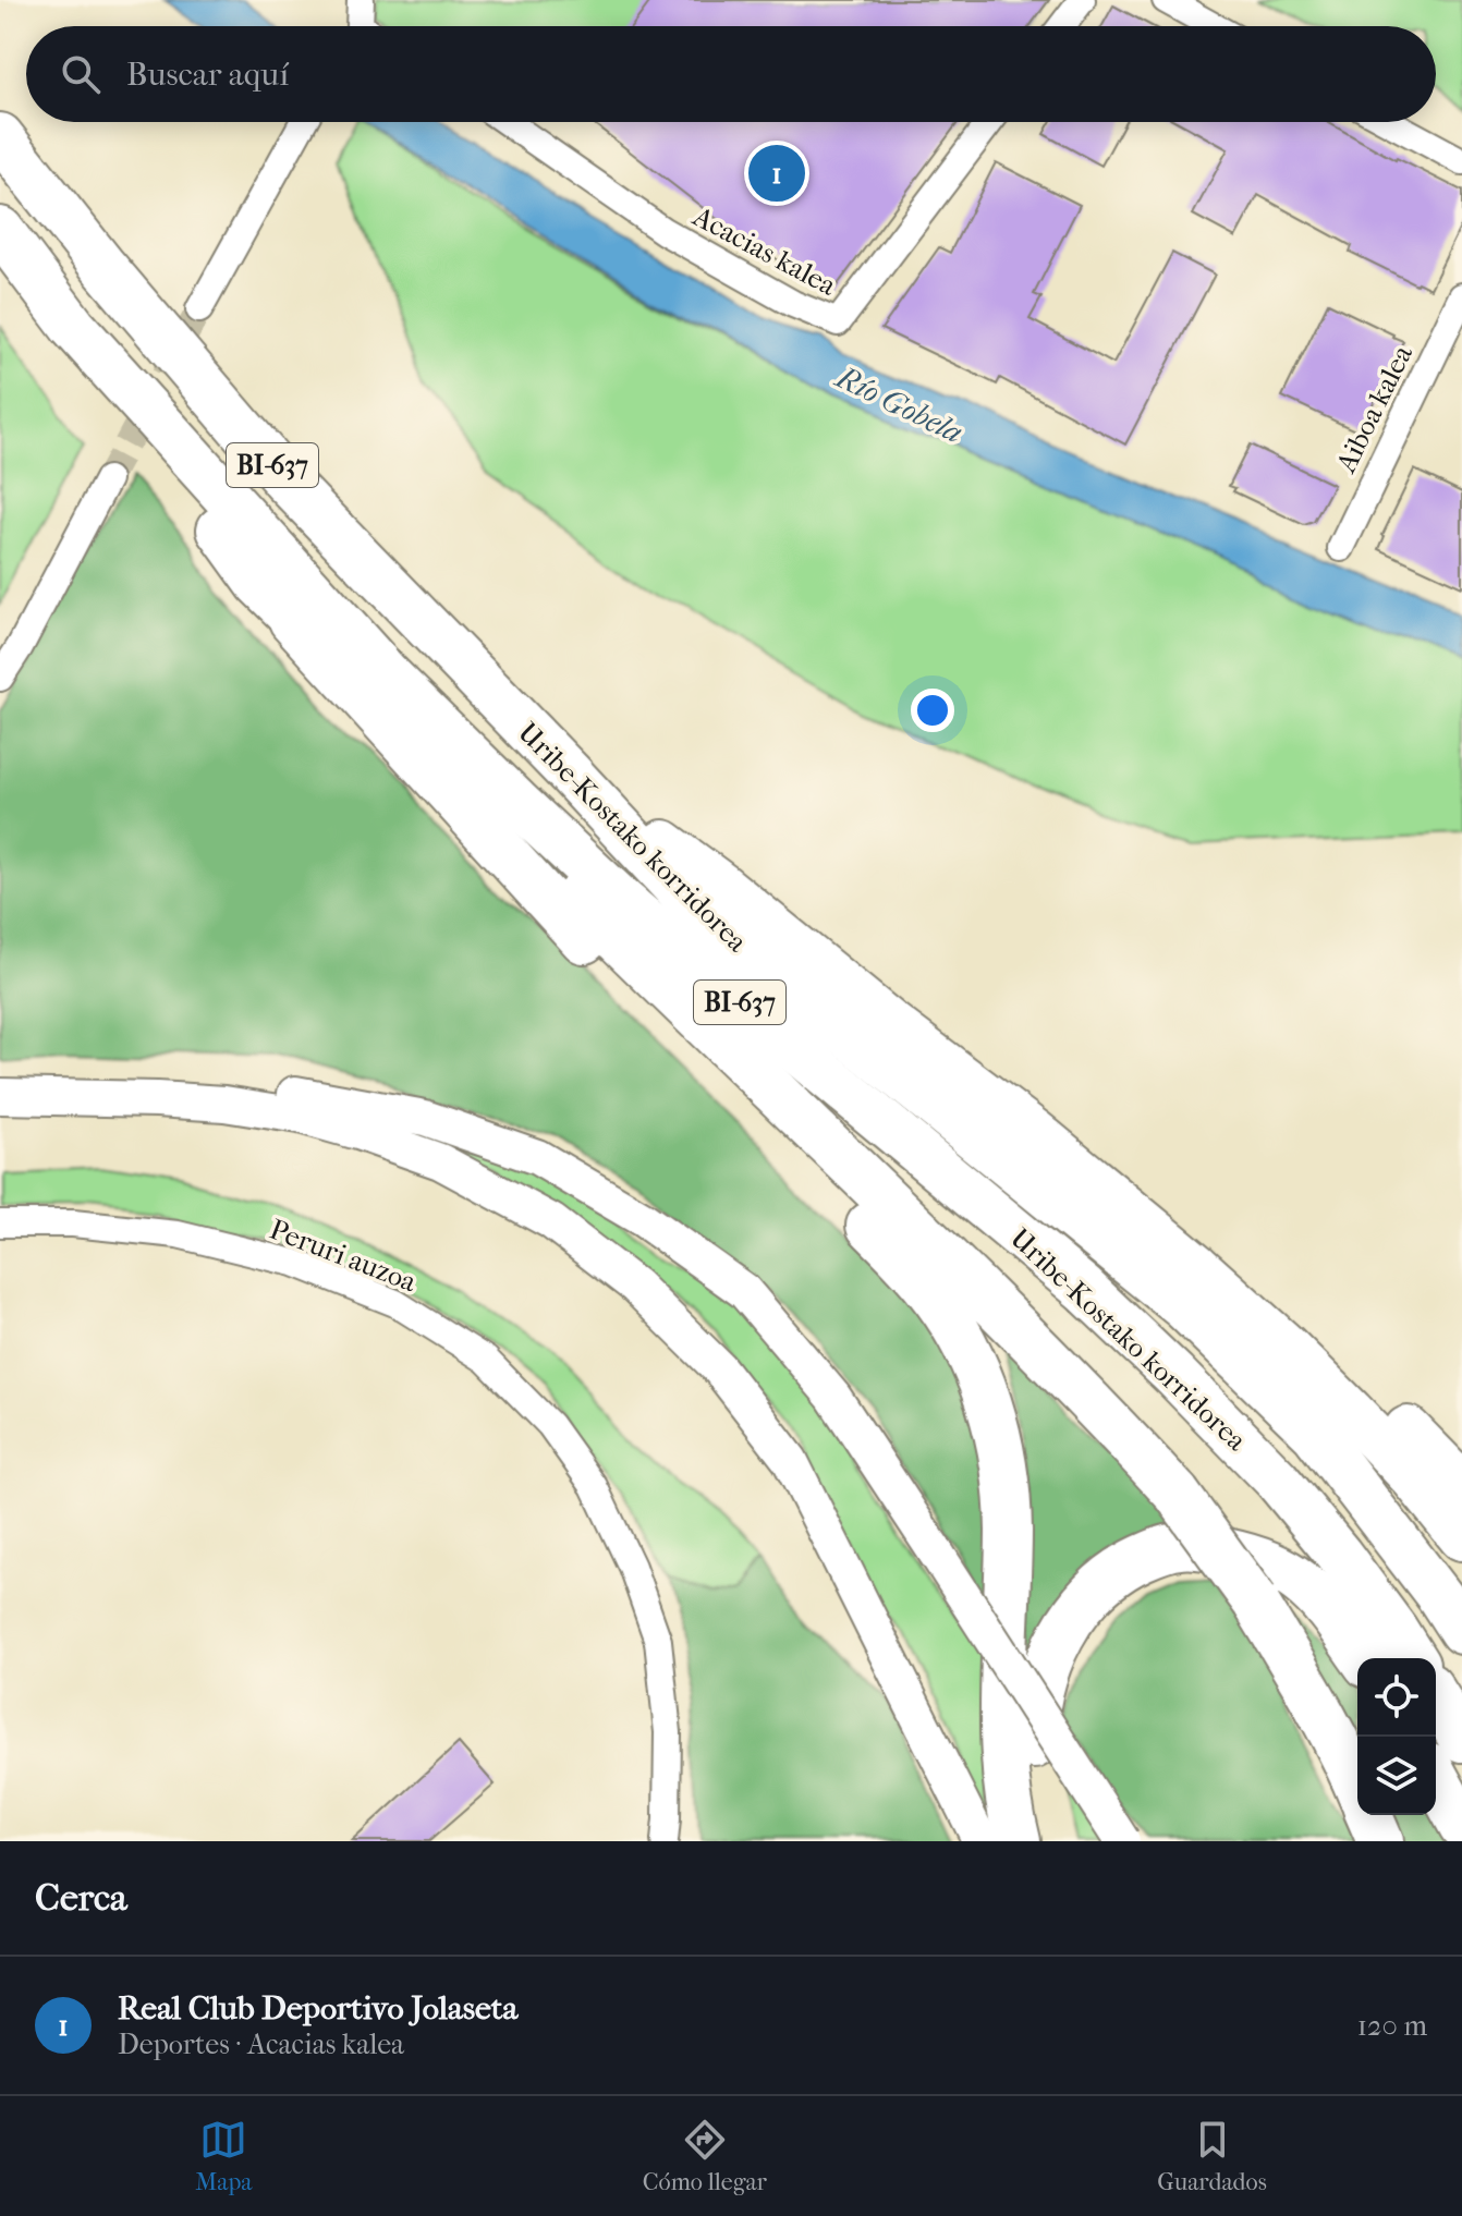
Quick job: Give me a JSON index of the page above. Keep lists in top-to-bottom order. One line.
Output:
{"streets":{"highway":["BI-637","Uribe-Kostako korridorea"],"street":["Acacias kalea","Aiboa kalea","Peruri auzoa"]},"water":["Río Gobela"],"page":{"search":"Buscar aquí","pins":"1","heading":"Cerca","list":[{"mark":"1","name":"Real Club Deportivo Jolaseta","note":"Deportes · Acacias kalea","value":"120 m"}],"nav":["Mapa","Cómo llegar","Guardados"]}}
